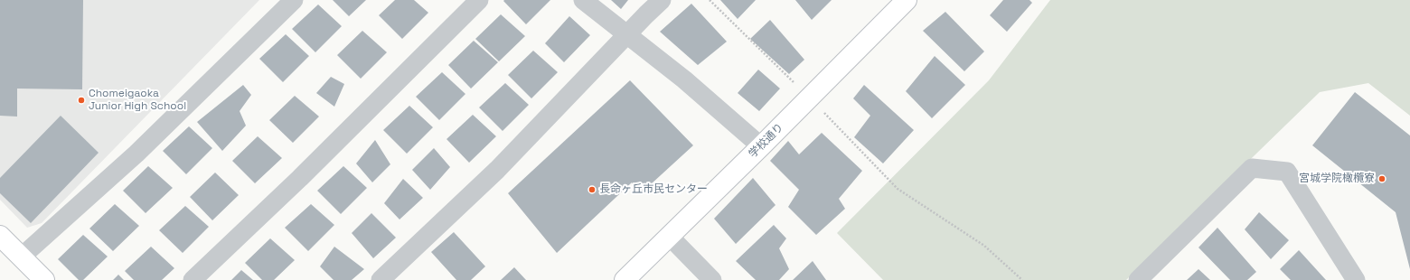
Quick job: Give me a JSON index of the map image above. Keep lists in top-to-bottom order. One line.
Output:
{"streets":{"street":["学校通り"]},"places":["Chomeigaoka Junior High School","宮城学院橄欖寮","長命ヶ丘市民センター"]}
